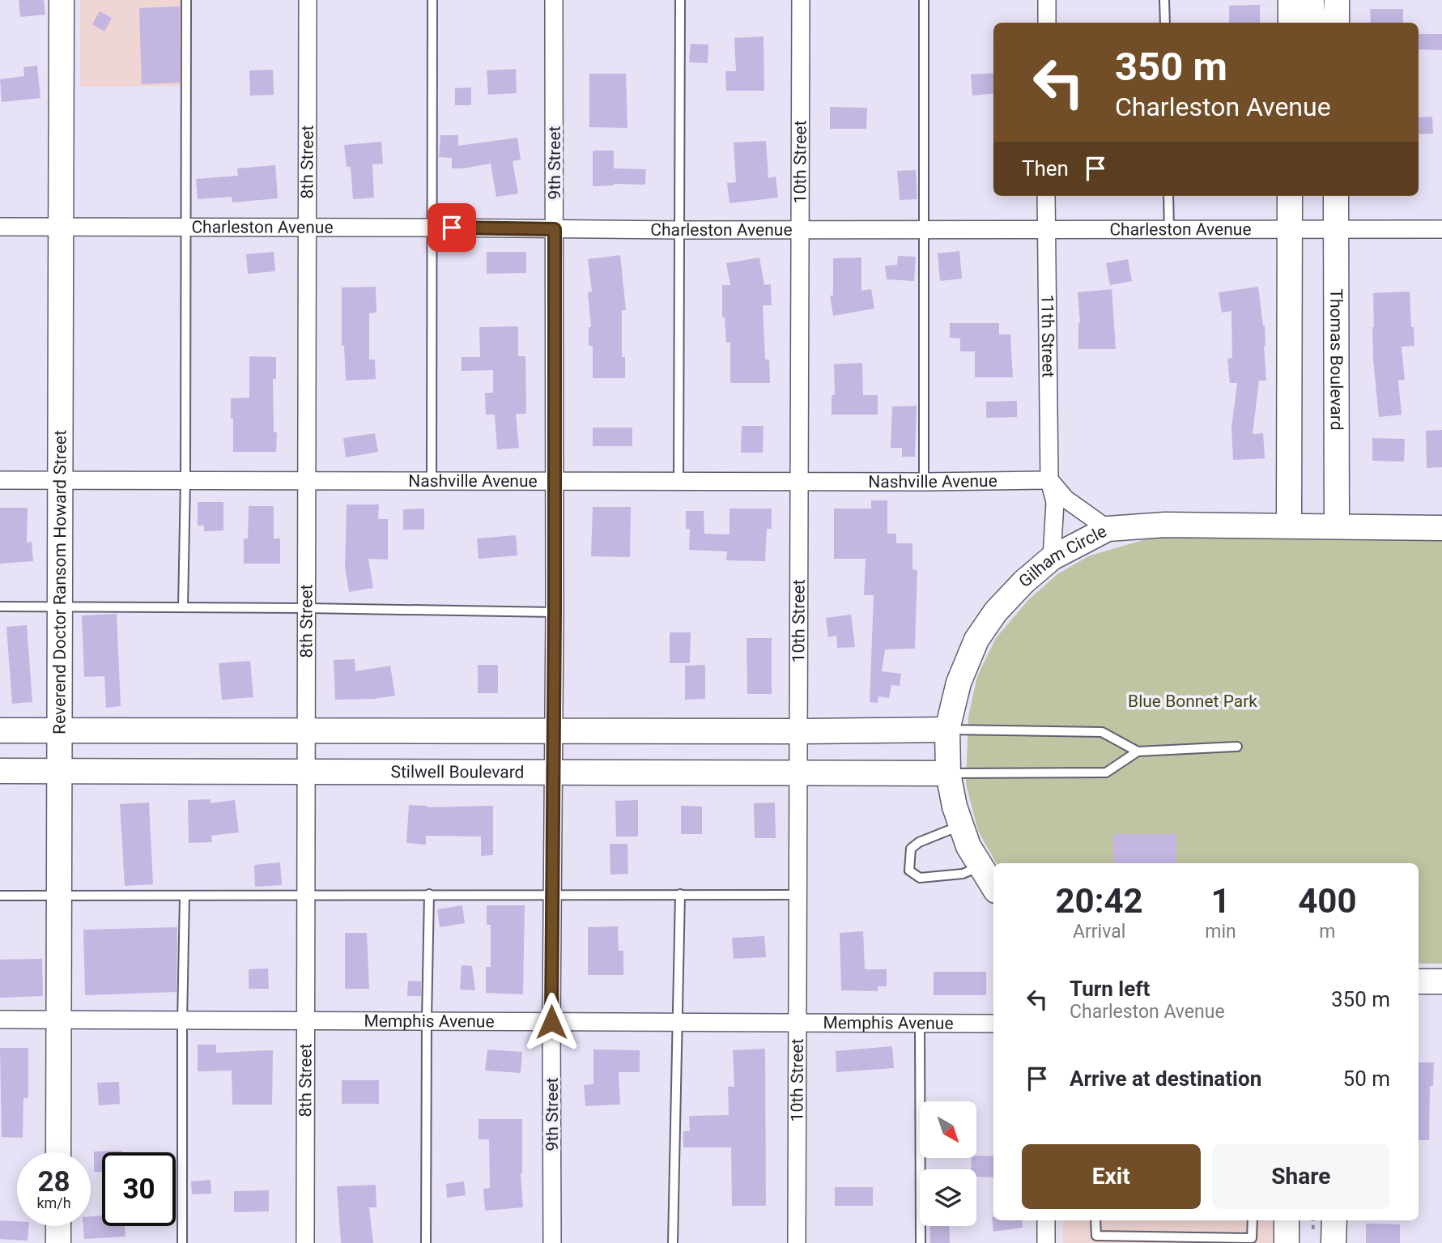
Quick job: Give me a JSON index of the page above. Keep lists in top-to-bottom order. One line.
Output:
{"streets":{"main road":["Thomas Boulevard","Gilham Circle","Reverend Doctor Ransom Howard Street","Stilwell Boulevard"],"street":["8th Street","9th Street","10th Street","Charleston Avenue","11th Street","Nashville Avenue","Memphis Avenue"]},"crossings":[["8th Street","Charleston Avenue"],["8th Street","Nashville Avenue"],["8th Street","Stilwell Boulevard"],["8th Street","Memphis Avenue"],["9th Street","Charleston Avenue"],["9th Street","Nashville Avenue"],["9th Street","Stilwell Boulevard"],["9th Street","Memphis Avenue"],["10th Street","Charleston Avenue"],["10th Street","Nashville Avenue"],["10th Street","Stilwell Boulevard"],["10th Street","Memphis Avenue"],["Charleston Avenue","11th Street"],["Charleston Avenue","Thomas Boulevard"],["Charleston Avenue","Reverend Doctor Ransom Howard Street"],["11th Street","Nashville Avenue"],["11th Street","Gilham Circle"],["Thomas Boulevard","Gilham Circle"],["Nashville Avenue","Reverend Doctor Ransom Howard Street"],["Gilham Circle","Stilwell Boulevard"],["Reverend Doctor Ransom Howard Street","Stilwell Boulevard"],["Reverend Doctor Ransom Howard Street","Memphis Avenue"]],"parks":["Blue Bonnet Park"],"north":"bottom right","page":{"turn":["350 m","Charleston Avenue"],"then":"Then","eta":["20:42","Arrival","1","min","400","m"],"list":[{"name":"Turn left","note":"Charleston Avenue","value":"350 m"},{"name":"Arrive at destination","value":"50 m"}],"buttons":["Exit","Share"],"speed":"28 km/h","limit":"30"}}
